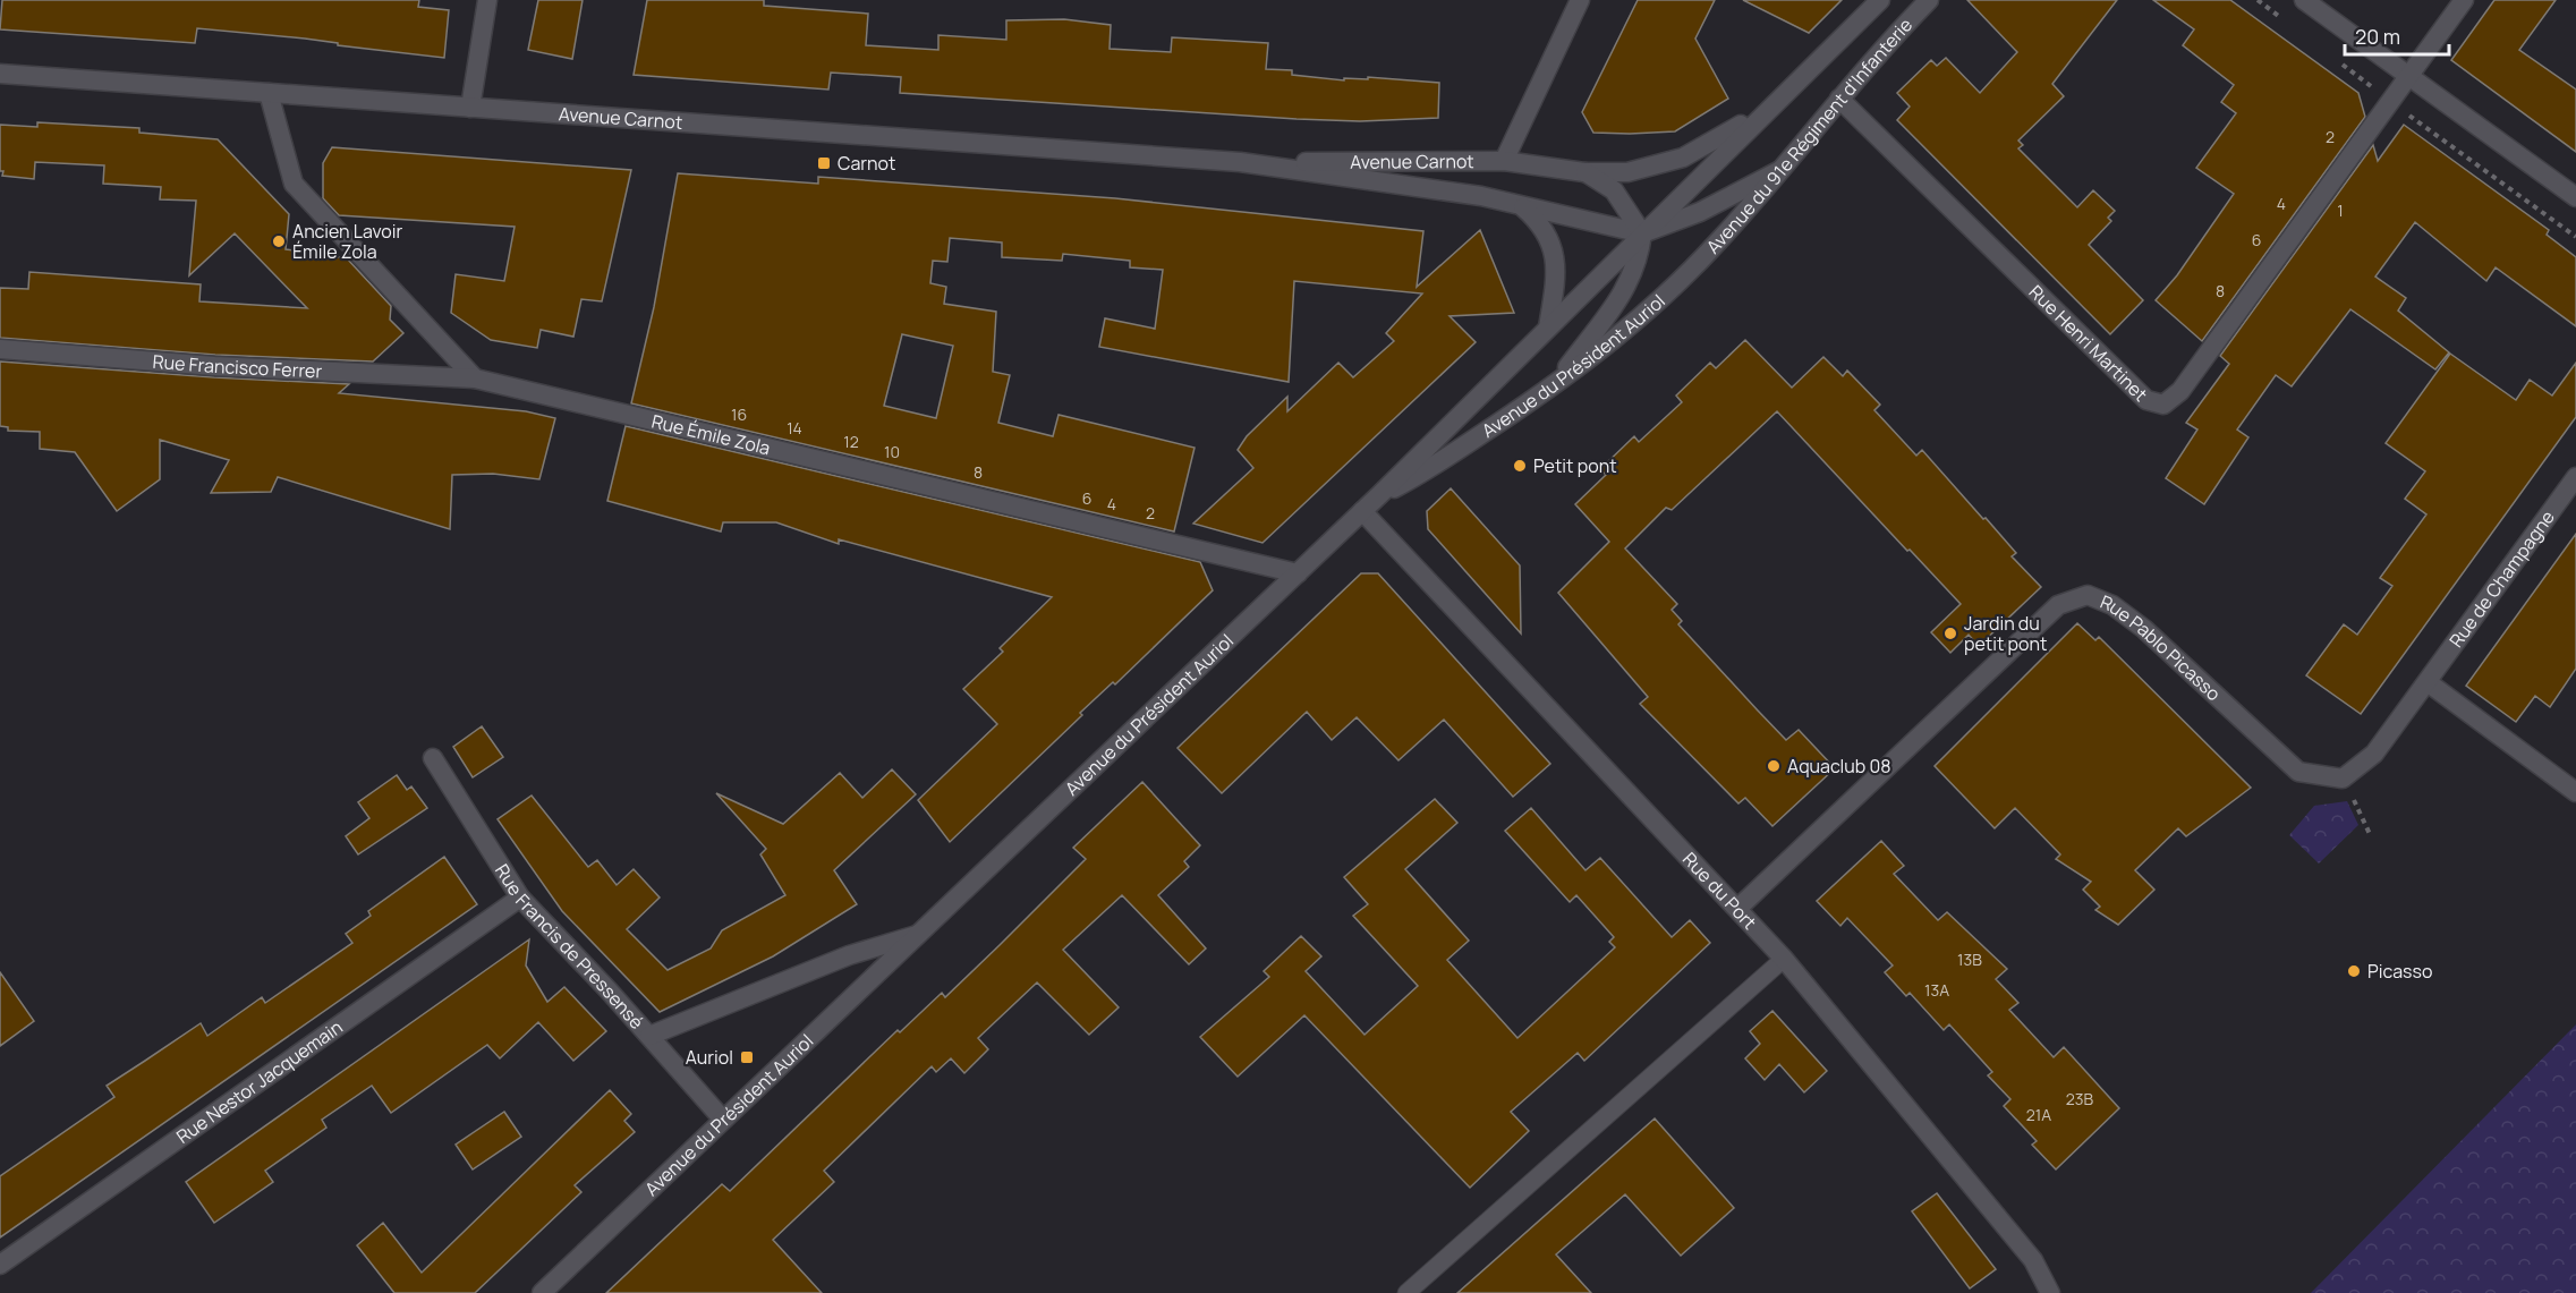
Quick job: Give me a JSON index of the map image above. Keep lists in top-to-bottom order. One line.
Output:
{"streets":{"street":["Avenue Carnot","Avenue du 91e Régiment d'Infanterie","Rue Henri Martinet","Avenue du Président Auriol","Rue Francisco Ferrer","Rue Émile Zola","Rue de Champagne","Rue Pablo Picasso","Rue du Port","Rue Francis de Pressensé","Rue Nestor Jacquemain"]},"crossings":[["Avenue Carnot","Avenue du 91e Régiment d'Infanterie"],["Avenue Carnot","Avenue du Président Auriol"],["Avenue du 91e Régiment d'Infanterie","Rue Henri Martinet"],["Avenue du 91e Régiment d'Infanterie","Avenue du Président Auriol"],["Avenue du Président Auriol","Rue Émile Zola"],["Avenue du Président Auriol","Rue du Port"],["Avenue du Président Auriol","Rue Francis de Pressensé"],["Rue Francisco Ferrer","Rue Émile Zola"],["Rue Pablo Picasso","Rue du Port"],["Rue Francis de Pressensé","Rue Nestor Jacquemain"]],"places":{"transit":["Carnot","Auriol"],"other":["Ancien Lavoir Émile Zola","Petit pont","Jardin du petit pont","Aquaclub 08","Picasso"]},"house_numbers":["2","4","1","6","8","16","14","12","10","8","6","4","2","13B","13A","23B","21A"],"scale_bar":"20 m"}
